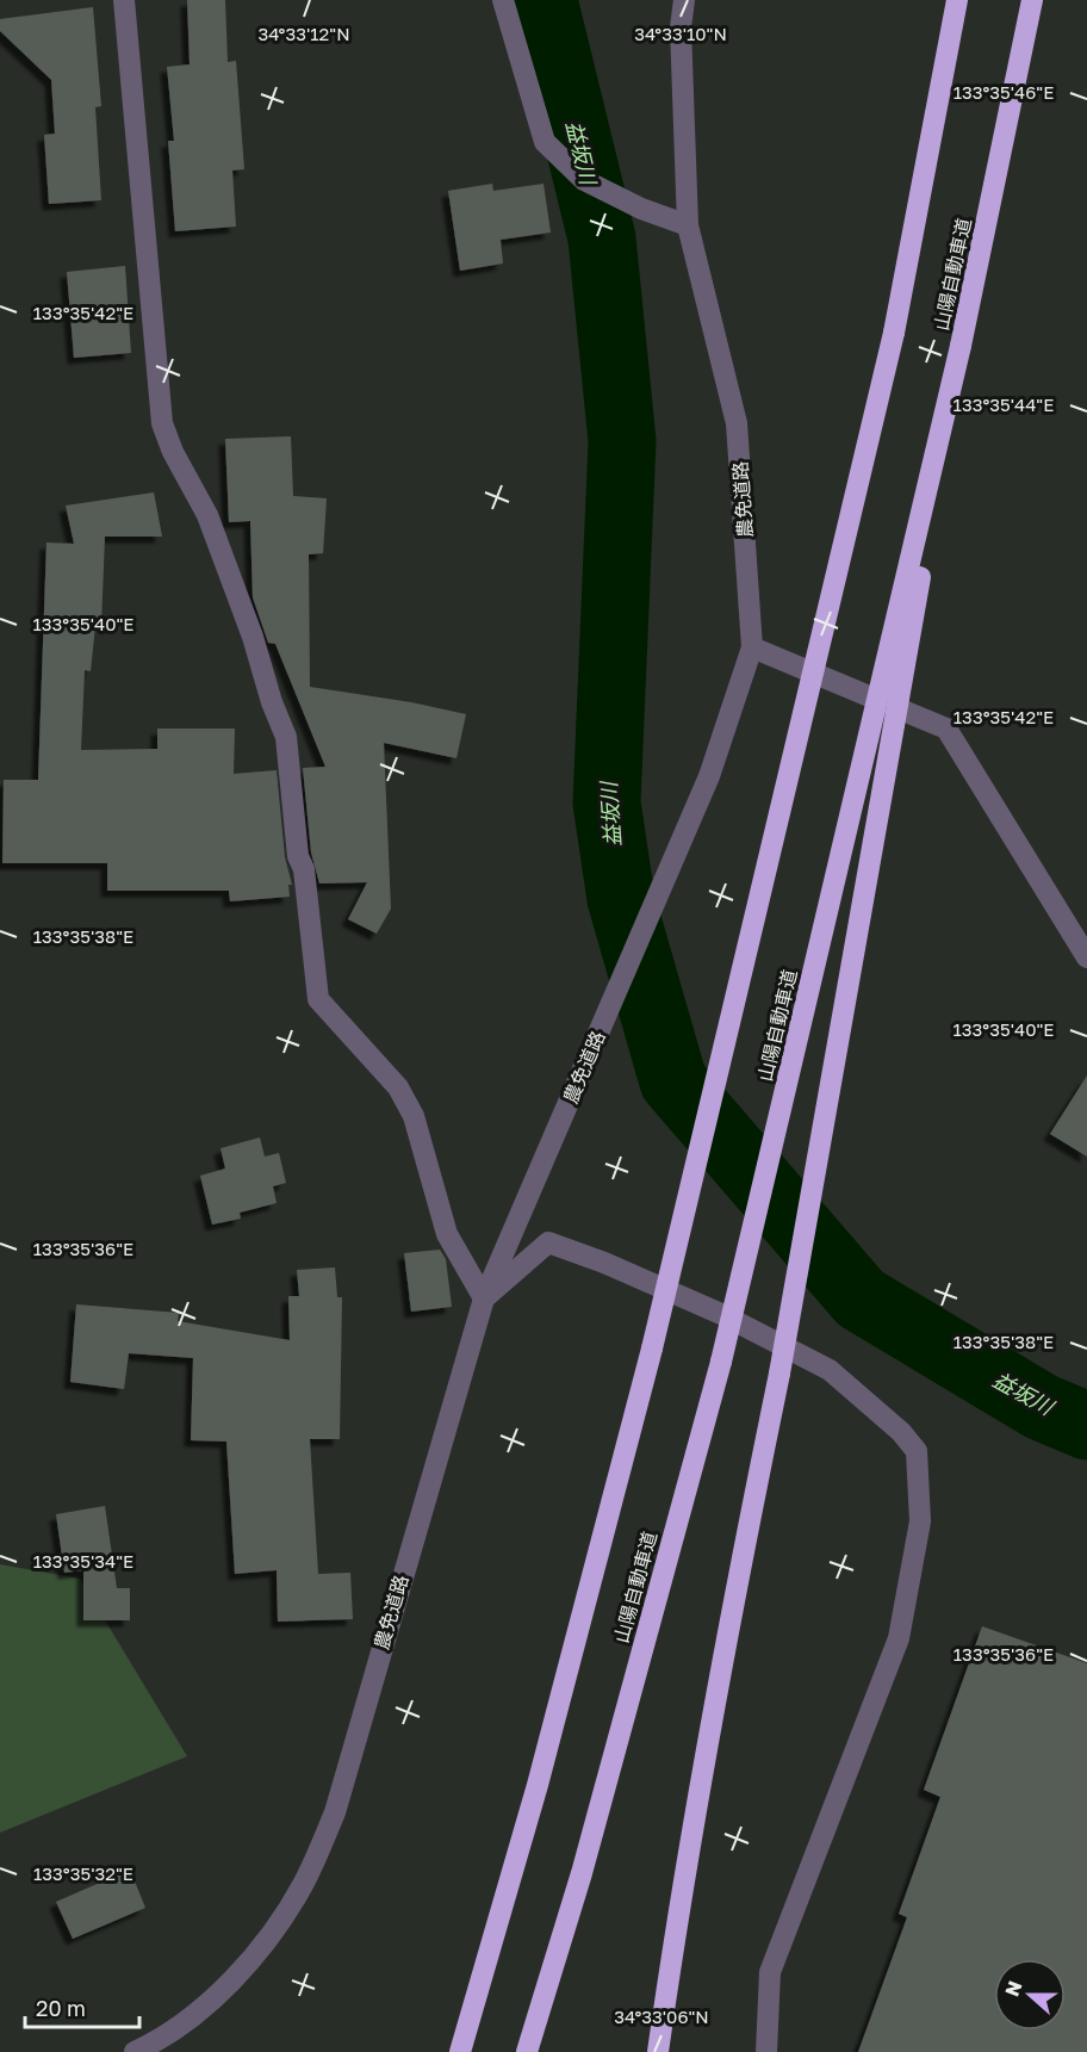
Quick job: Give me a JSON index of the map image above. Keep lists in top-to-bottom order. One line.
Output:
{"streets":{"highway":["山陽自動車道"],"street":["農免道路"]},"water":["益坂川"],"scale_bar":"20 m","north":"left","coordinates":["34°33'12\"N","34°33'10\"N","133°35'46\"E","133°35'42\"E","133°35'44\"E","133°35'40\"E","133°35'38\"E","133°35'36\"E","133°35'34\"E","133°35'32\"E","34°33'06\"N"]}
